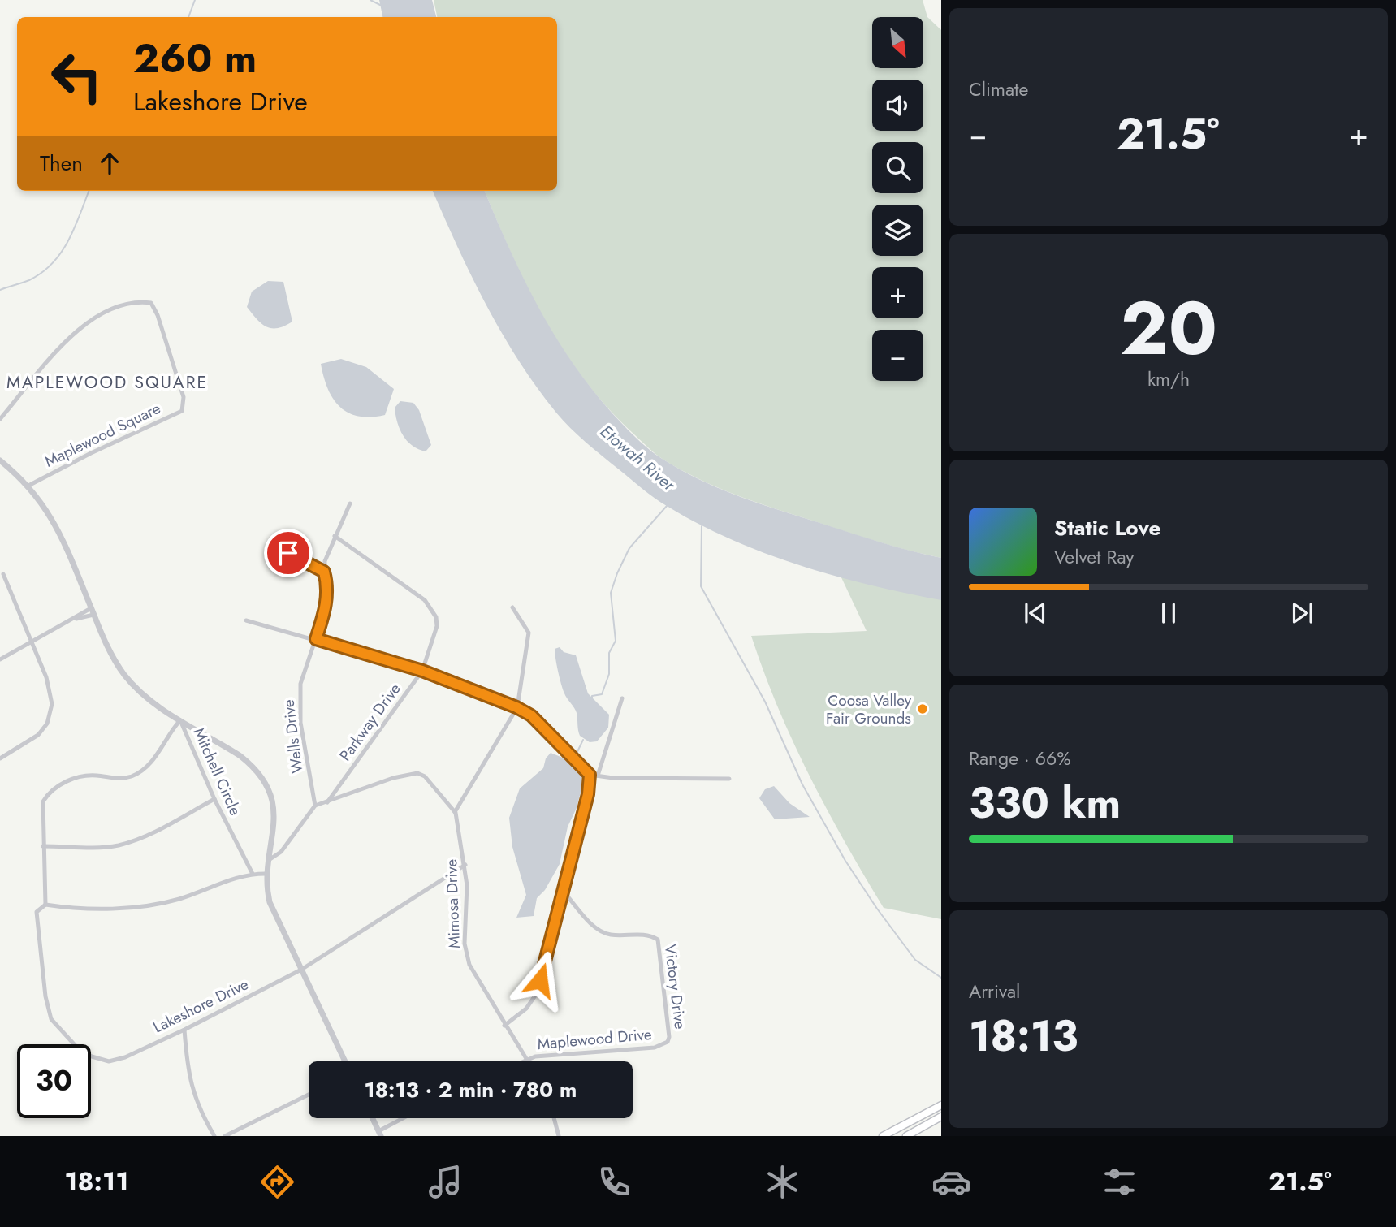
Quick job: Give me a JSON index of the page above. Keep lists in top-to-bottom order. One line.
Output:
{"streets":{"street":["Maplewood Square","Parkway Drive","Wells Drive","Mitchell Circle","Mimosa Drive","Victory Drive","Lakeshore Drive","Maplewood Drive"]},"crossings":[["Parkway Drive","Wells Drive"],["Parkway Drive","Mimosa Drive"],["Wells Drive","Mimosa Drive"],["Mitchell Circle","Lakeshore Drive"],["Mimosa Drive","Lakeshore Drive"],["Mimosa Drive","Maplewood Drive"],["Victory Drive","Maplewood Drive"]],"districts":["MAPLEWOOD SQUARE"],"water":["Etowah River"],"places":["Coosa Valley Fair Grounds"],"north":"bottom right","page":{"tile":["Climate",["20","km/h"],["Range · 66%","330 km"],["Arrival","18:13"]],"map_buttons":["+","−"],"turn":["260 m","Lakeshore Drive"],"heat":["−","21.5°","+"],"then":"Then","song":["Static Love","Velvet Ray"],"limit":"30","trip":"18:13 · 2 min · 780 m","tabs":["18:11","21.5°"]}}
